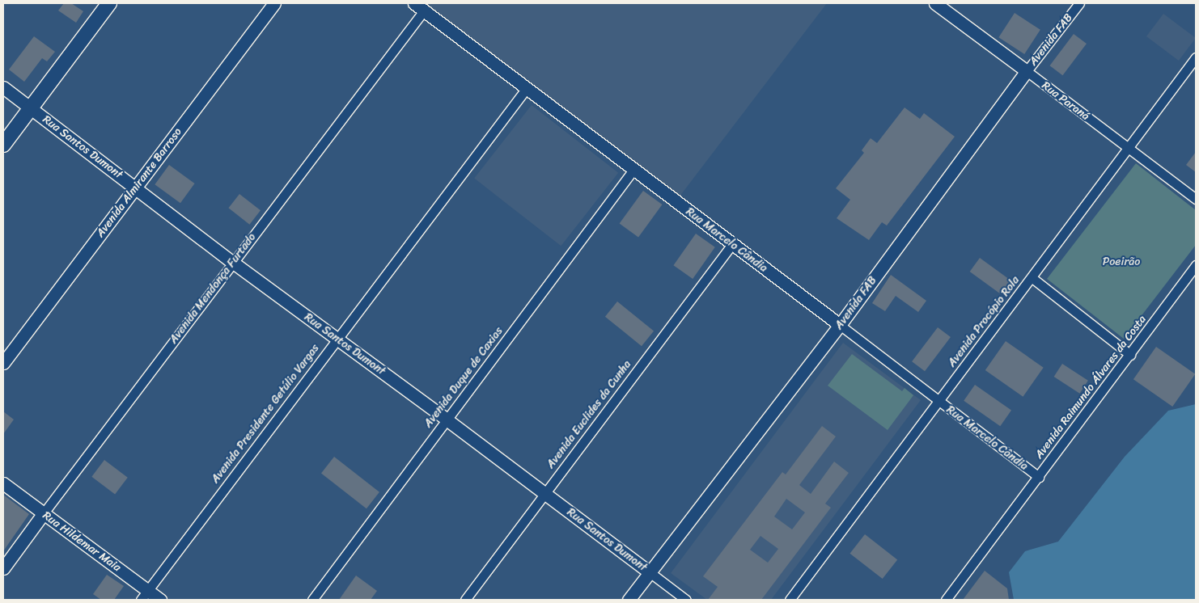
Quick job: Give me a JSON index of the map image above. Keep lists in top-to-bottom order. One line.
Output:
{"streets":{"main road":["Avenida FAB","Rua Paraná","Rua Santos Dumont","Avenida Almirante Barroso","Rua Marcelo Cândia","Avenida Mendonça Furtado","Rua Hildemar Maia"],"street":["Avenida Procópio Rola","Avenida Duque de Caxias","Avenida Raimundo Álvares da Costa","Avenida Presidente Getúlio Vargas","Avenida Euclides da Cunha"]},"crossings":[["Avenida FAB","Rua Paraná"],["Avenida FAB","Rua Santos Dumont"],["Avenida FAB","Rua Marcelo Cândia"],["Rua Paraná","Avenida Procópio Rola"],["Rua Santos Dumont","Avenida Almirante Barroso"],["Rua Santos Dumont","Avenida Mendonça Furtado"],["Rua Santos Dumont","Avenida Duque de Caxias"],["Rua Santos Dumont","Avenida Presidente Getúlio Vargas"],["Rua Santos Dumont","Avenida Euclides da Cunha"],["Rua Marcelo Cândia","Avenida Mendonça Furtado"],["Rua Marcelo Cândia","Avenida Procópio Rola"],["Rua Marcelo Cândia","Avenida Duque de Caxias"],["Rua Marcelo Cândia","Avenida Raimundo Álvares da Costa"],["Rua Marcelo Cândia","Avenida Presidente Getúlio Vargas"],["Rua Marcelo Cândia","Avenida Euclides da Cunha"],["Avenida Mendonça Furtado","Rua Hildemar Maia"],["Avenida Presidente Getúlio Vargas","Rua Hildemar Maia"]],"parks":["Poeirão"]}
